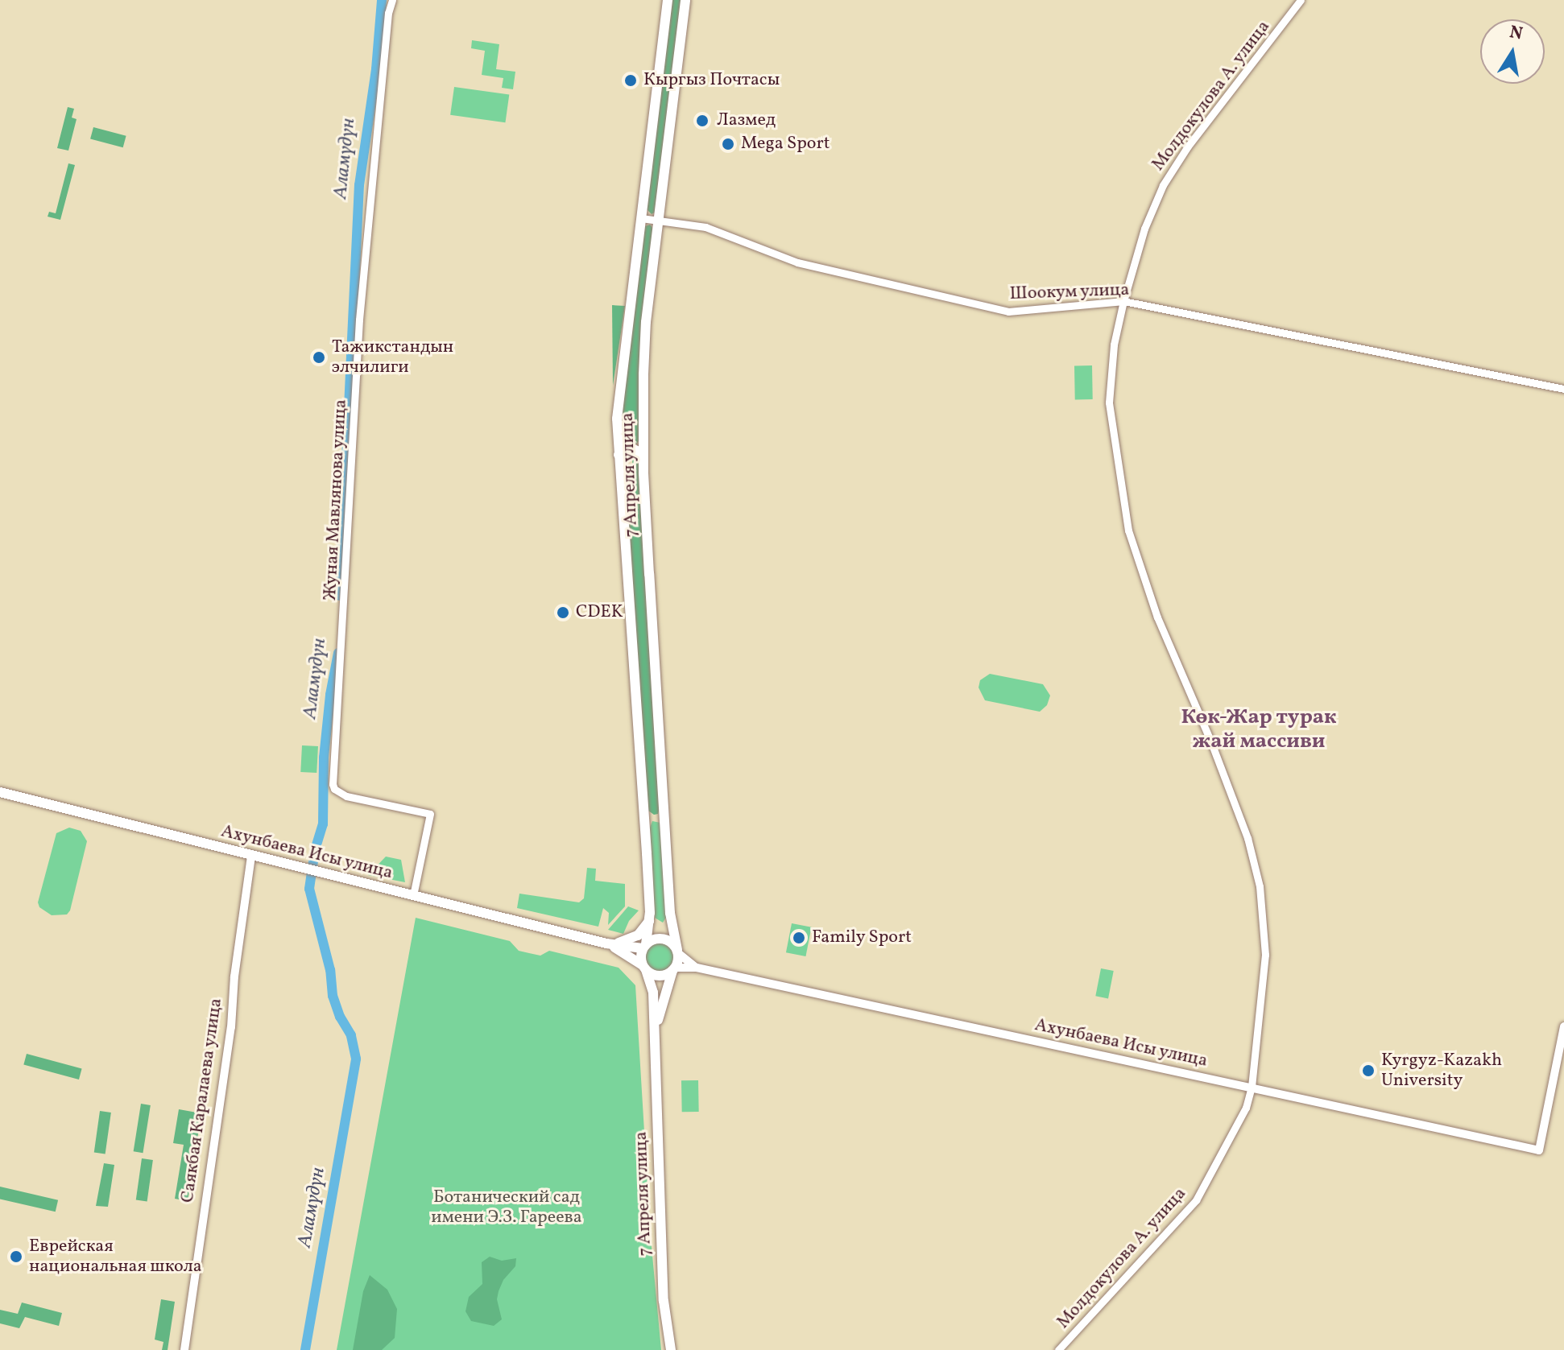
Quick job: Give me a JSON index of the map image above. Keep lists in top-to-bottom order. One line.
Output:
{"streets":{"main road":["7 Апреля улица","Ахунбаева Исы улица","Саякбая Каралаева улица"],"street":["Молдокулова А. улица","Шоокум улица","Жуная Мавлянова улица"]},"crossings":[["Молдокулова А. улица","Шоокум улица"],["Молдокулова А. улица","Ахунбаева Исы улица"],["Шоокум улица","7 Апреля улица"],["7 Апреля улица","Ахунбаева Исы улица"],["Жуная Мавлянова улица","Ахунбаева Исы улица"],["Ахунбаева Исы улица","Саякбая Каралаева улица"]],"districts":["Көк-Жар турак жай массиви"],"water":["Аламүдүн"],"parks":["Ботанический сад имени Э.З. Гареева"],"places":["Кыргыз Почтасы","Лазмед","Mega Sport","Тажикстандын элчилиги","CDEK","Family Sport","Kyrgyz-Kazakh University","Еврейская национальная школа"],"north":"top"}
